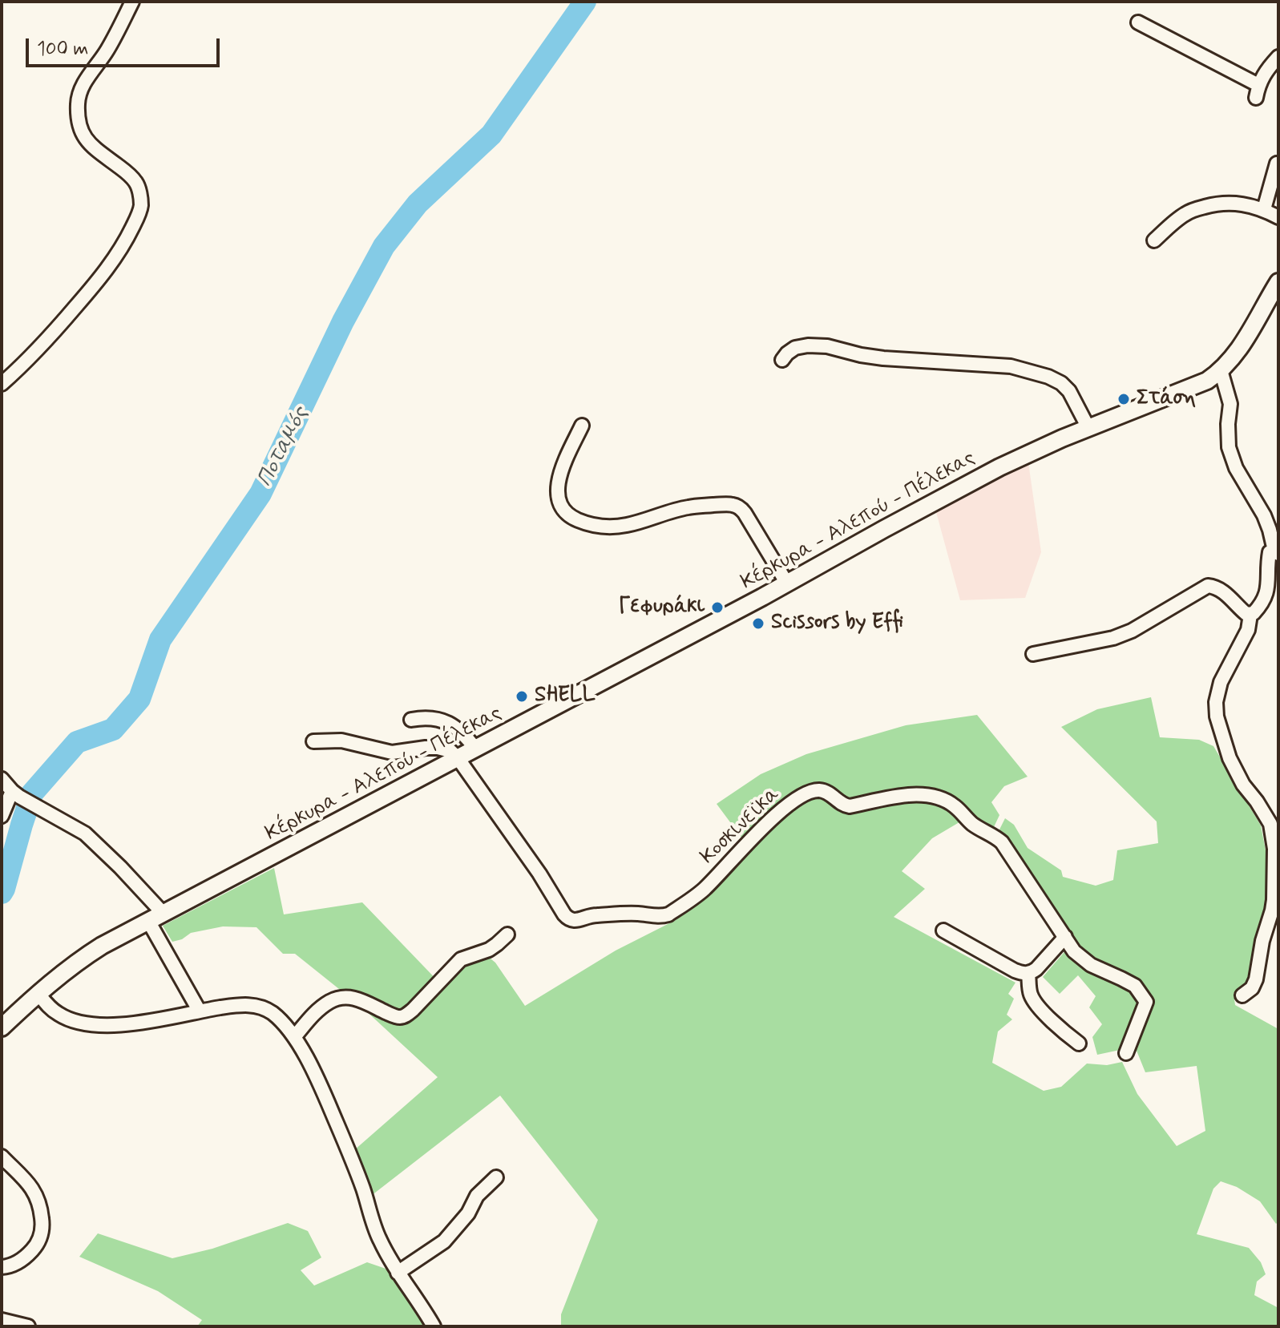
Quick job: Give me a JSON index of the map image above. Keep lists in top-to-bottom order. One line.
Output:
{"streets":{"main road":["Κέρκυρα - Αλεπού - Πέλεκας"],"street":["Κοσκινεϊκα"]},"crossings":[["Κέρκυρα - Αλεπού - Πέλεκας","Κοσκινεϊκα"]],"water":["Ποταμός"],"places":["Στάση","Γεφυράκι","Scissors by Effi","SHELL"],"scale_bar":"100 m"}
